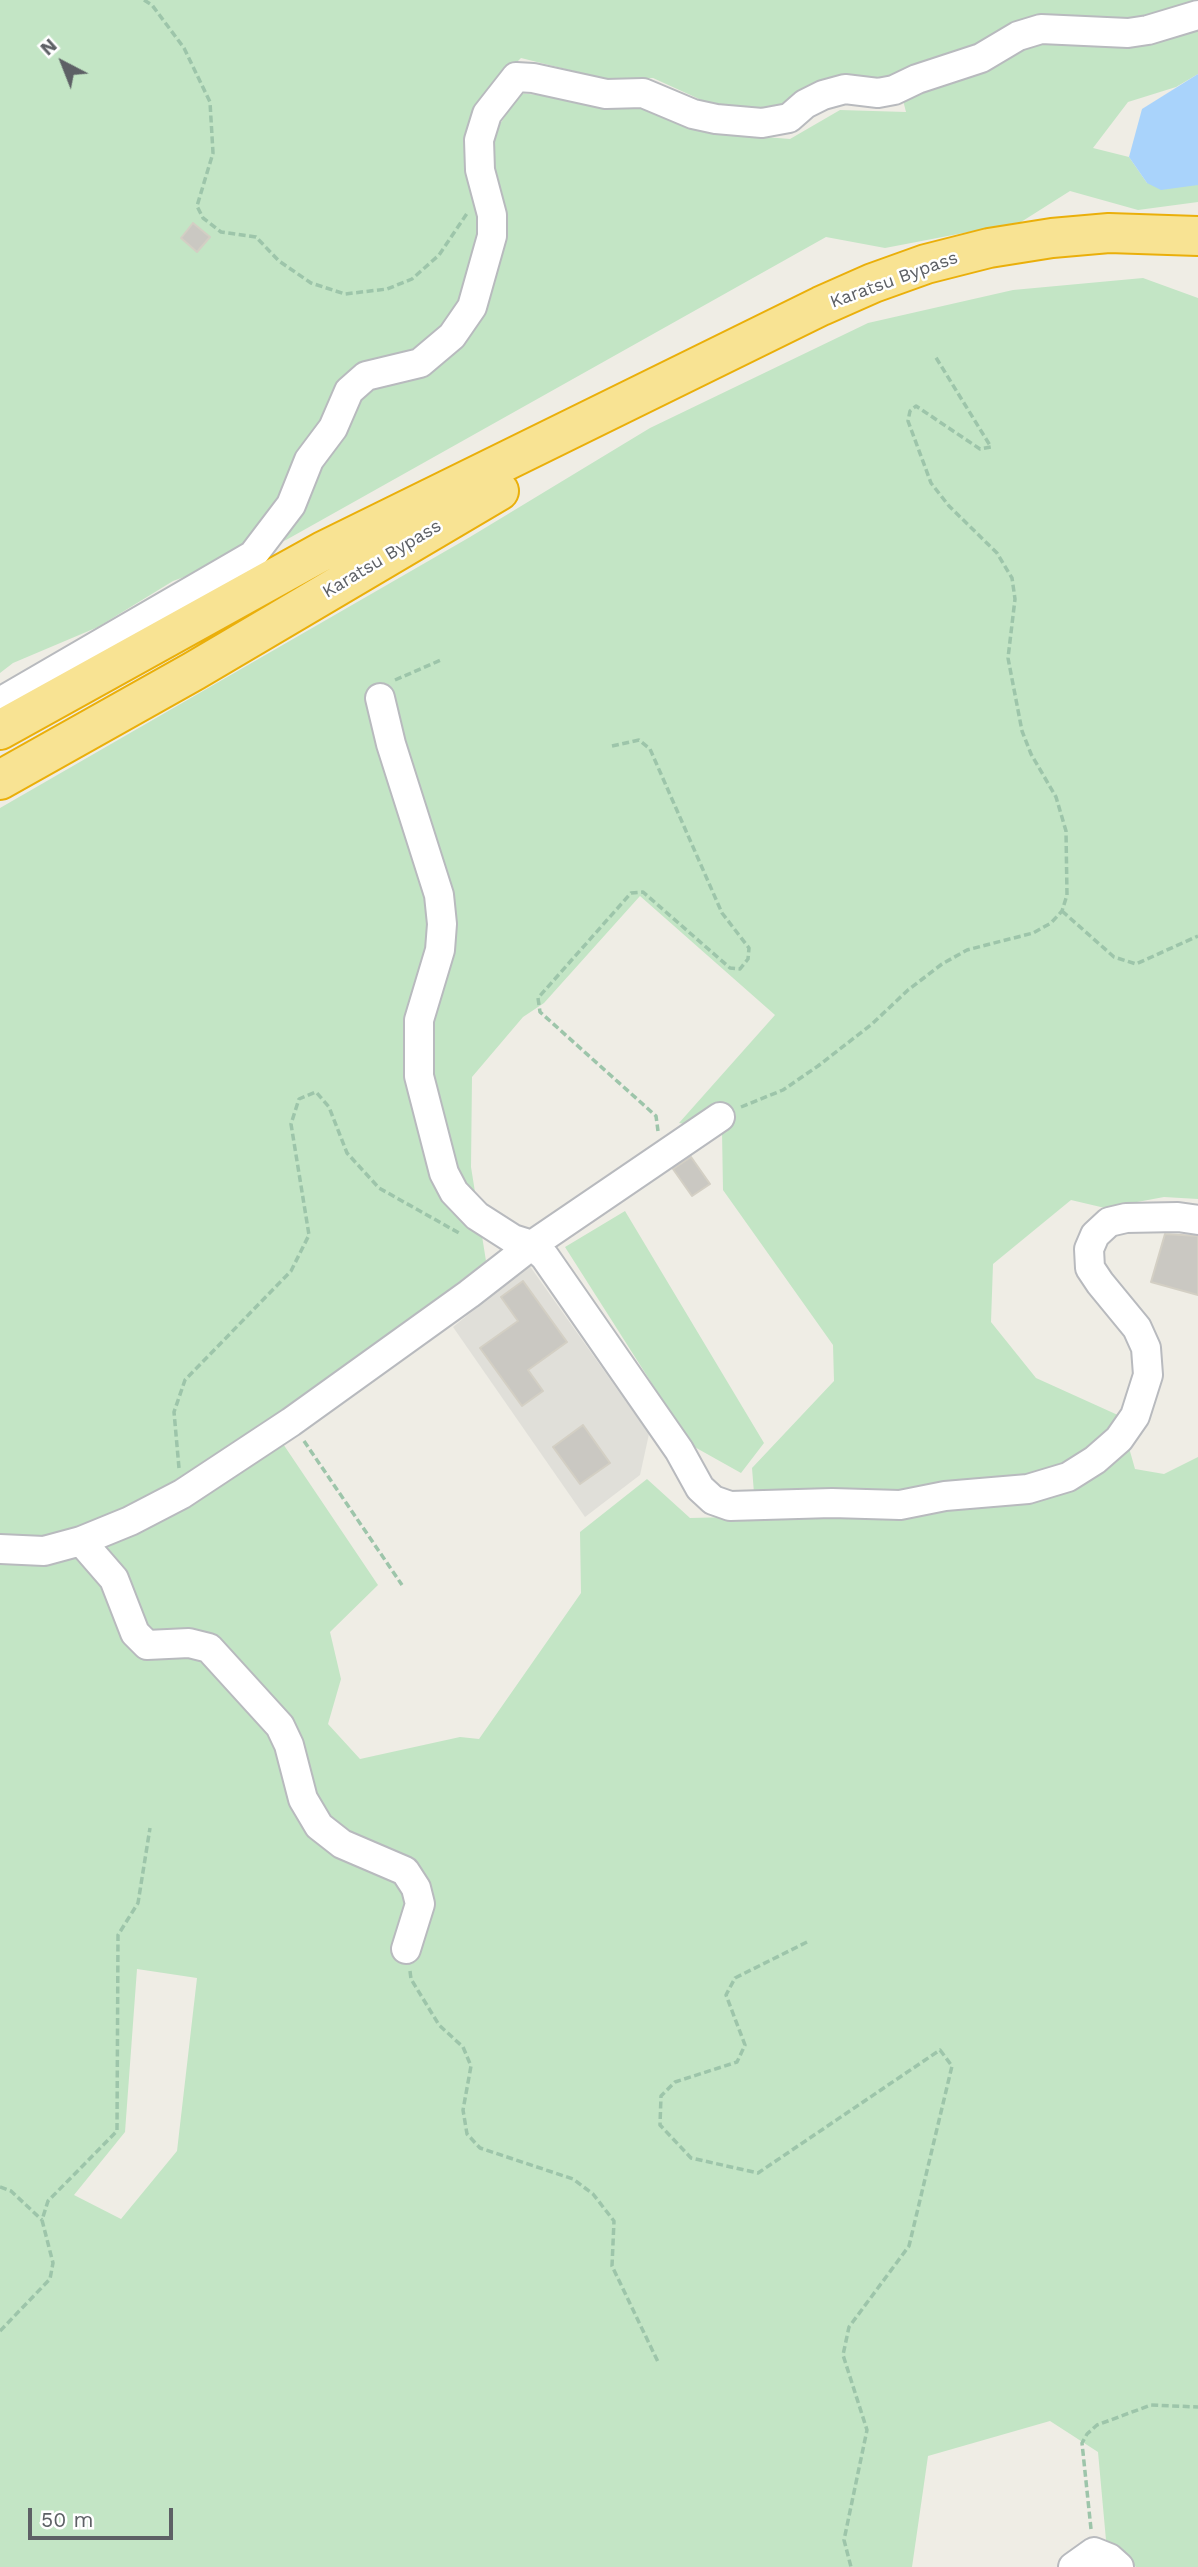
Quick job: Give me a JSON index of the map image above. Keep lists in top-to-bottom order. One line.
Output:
{"streets":{"highway":["Karatsu Bypass"]},"scale_bar":"50 m","north":"top left"}
